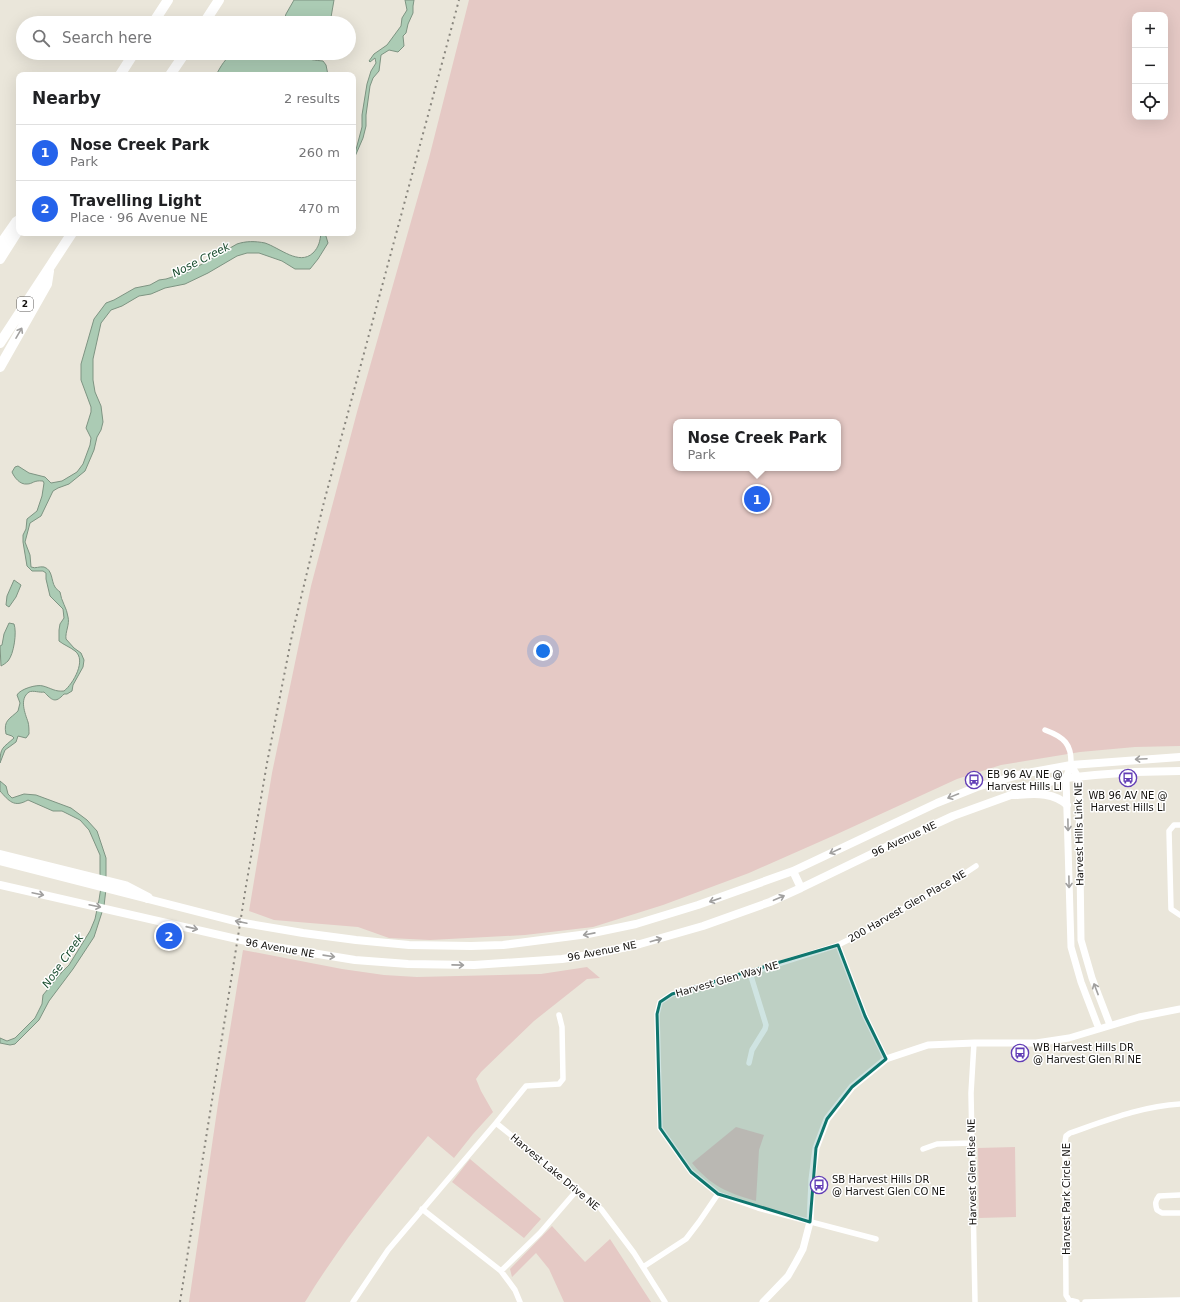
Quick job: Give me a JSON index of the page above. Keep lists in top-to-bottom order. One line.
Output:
{"streets":{"highway":["2"],"main road":["96 Avenue NE"],"street":["Harvest Hills Link NE","200 Harvest Glen Place NE","Harvest Glen Way NE","Harvest Lake Drive NE","Harvest Glen Rise NE","Harvest Park Circle NE"]},"crossings":[["Harvest Hills Link NE","96 Avenue NE"],["200 Harvest Glen Place NE","Harvest Glen Way NE"]],"water":["Nose Creek"],"places":{"bus stop":["WB 96 AV NE @ Harvest Hills LI","EB 96 AV NE @ Harvest Hills LI","WB Harvest Hills DR @ Harvest Glen RI NE","SB Harvest Hills DR @ Harvest Glen CO NE"]},"page":{"map_buttons":["+","−"],"search":"Search here","heading":["Nearby","2 results"],"list":[{"mark":"1","name":"Nose Creek Park","note":"Park","value":"260 m"},{"mark":"2","name":"Travelling Light","note":"Place · 96 Avenue NE","value":"470 m"}],"popup":["Nose Creek Park","Park"],"pins":["1","2"]}}
